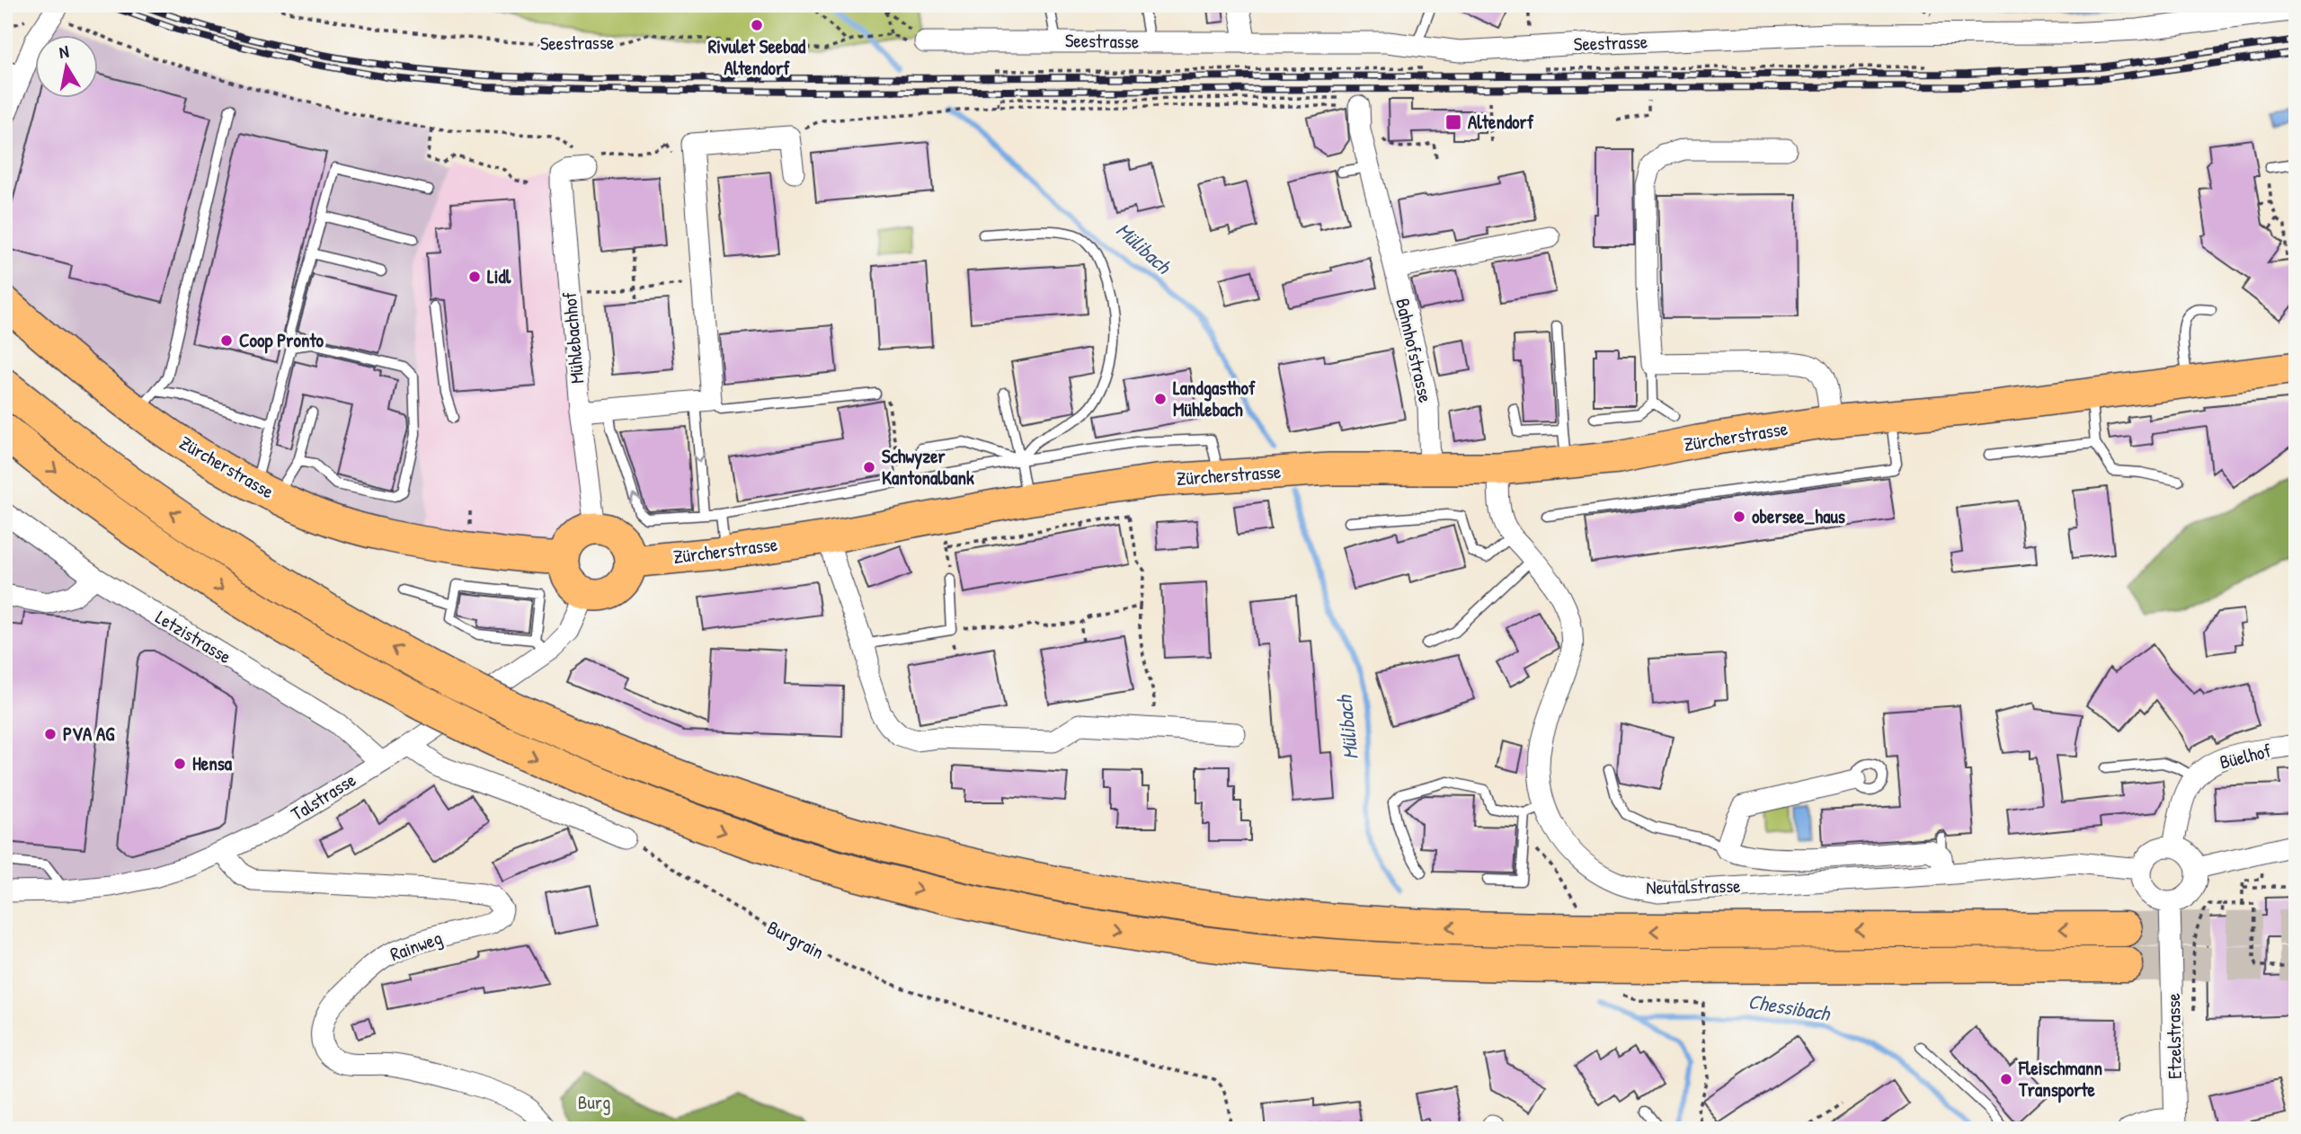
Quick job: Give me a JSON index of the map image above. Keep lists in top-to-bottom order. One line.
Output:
{"streets":{"main road":["Zürcherstrasse"],"street":["Seestrasse","Mühlebachhof","Bahnhofstrasse","Letzistrasse","Büelhof","Talstrasse","Neutalstrasse","Rainweg","Etzelstrasse"],"path":["Burgrain"]},"crossings":[["Mühlebachhof","Zürcherstrasse"],["Mühlebachhof","Talstrasse"],["Bahnhofstrasse","Zürcherstrasse"],["Zürcherstrasse","Talstrasse"],["Zürcherstrasse","Neutalstrasse"],["Letzistrasse","Talstrasse"],["Büelhof","Neutalstrasse"],["Büelhof","Etzelstrasse"],["Talstrasse","Rainweg"],["Neutalstrasse","Etzelstrasse"]],"water":["Mülibach","Chessibach"],"parks":["Burg"],"places":{"other":["Rivulet Seebad Altendorf","Lidl","Coop Pronto","Landgasthof Mühlebach","Schwyzer Kantonalbank","obersee_haus","PVA AG","Hensa","Fleischmann Transporte"],"transit":["Altendorf"]},"north":"top"}
